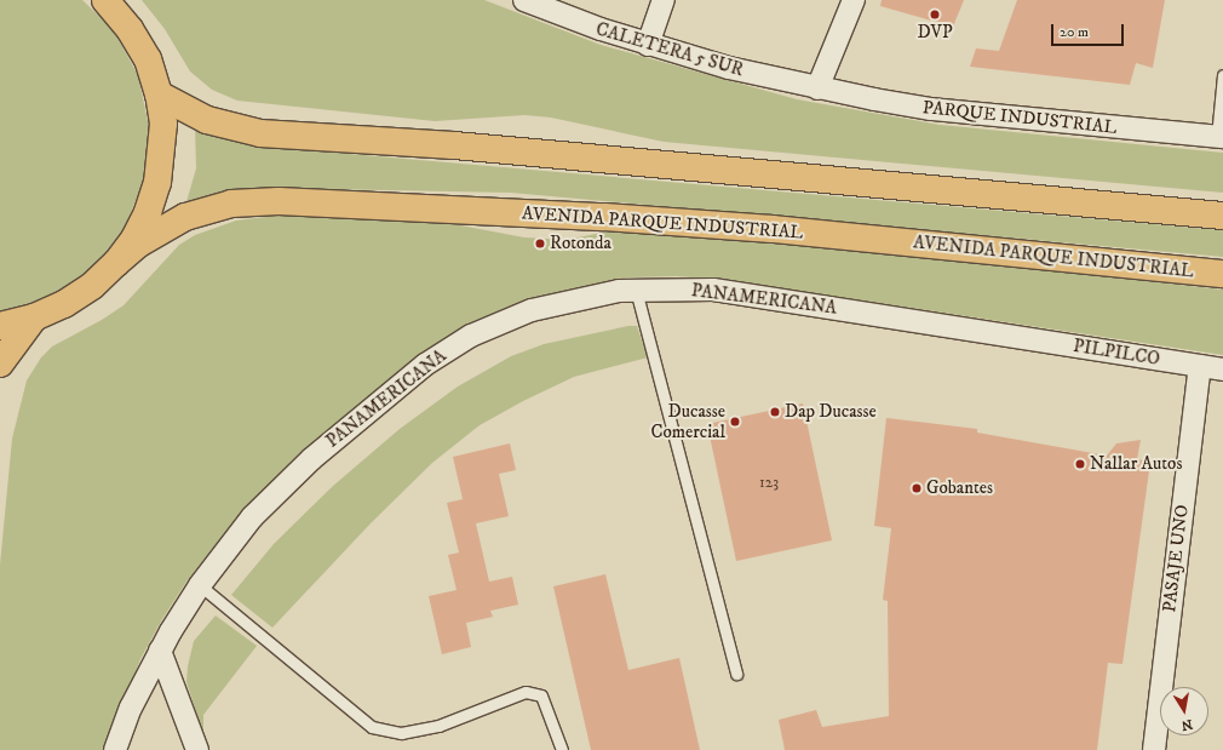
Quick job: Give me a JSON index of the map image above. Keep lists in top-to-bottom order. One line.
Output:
{"streets":{"highway":["AVENIDA PARQUE INDUSTRIAL"],"street":["CALETERA 5 SUR","PARQUE INDUSTRIAL","PANAMERICANA","PILPILCO","PASAJE UNO"]},"crossings":[["CALETERA 5 SUR","PARQUE INDUSTRIAL"],["PANAMERICANA","PILPILCO"],["PILPILCO","PASAJE UNO"]],"places":["DVP","Rotonda","Dap Ducasse","Ducasse Comercial","Nallar Autos","Gobantes"],"house_numbers":["123"],"scale_bar":"20 m","north":"bottom"}
